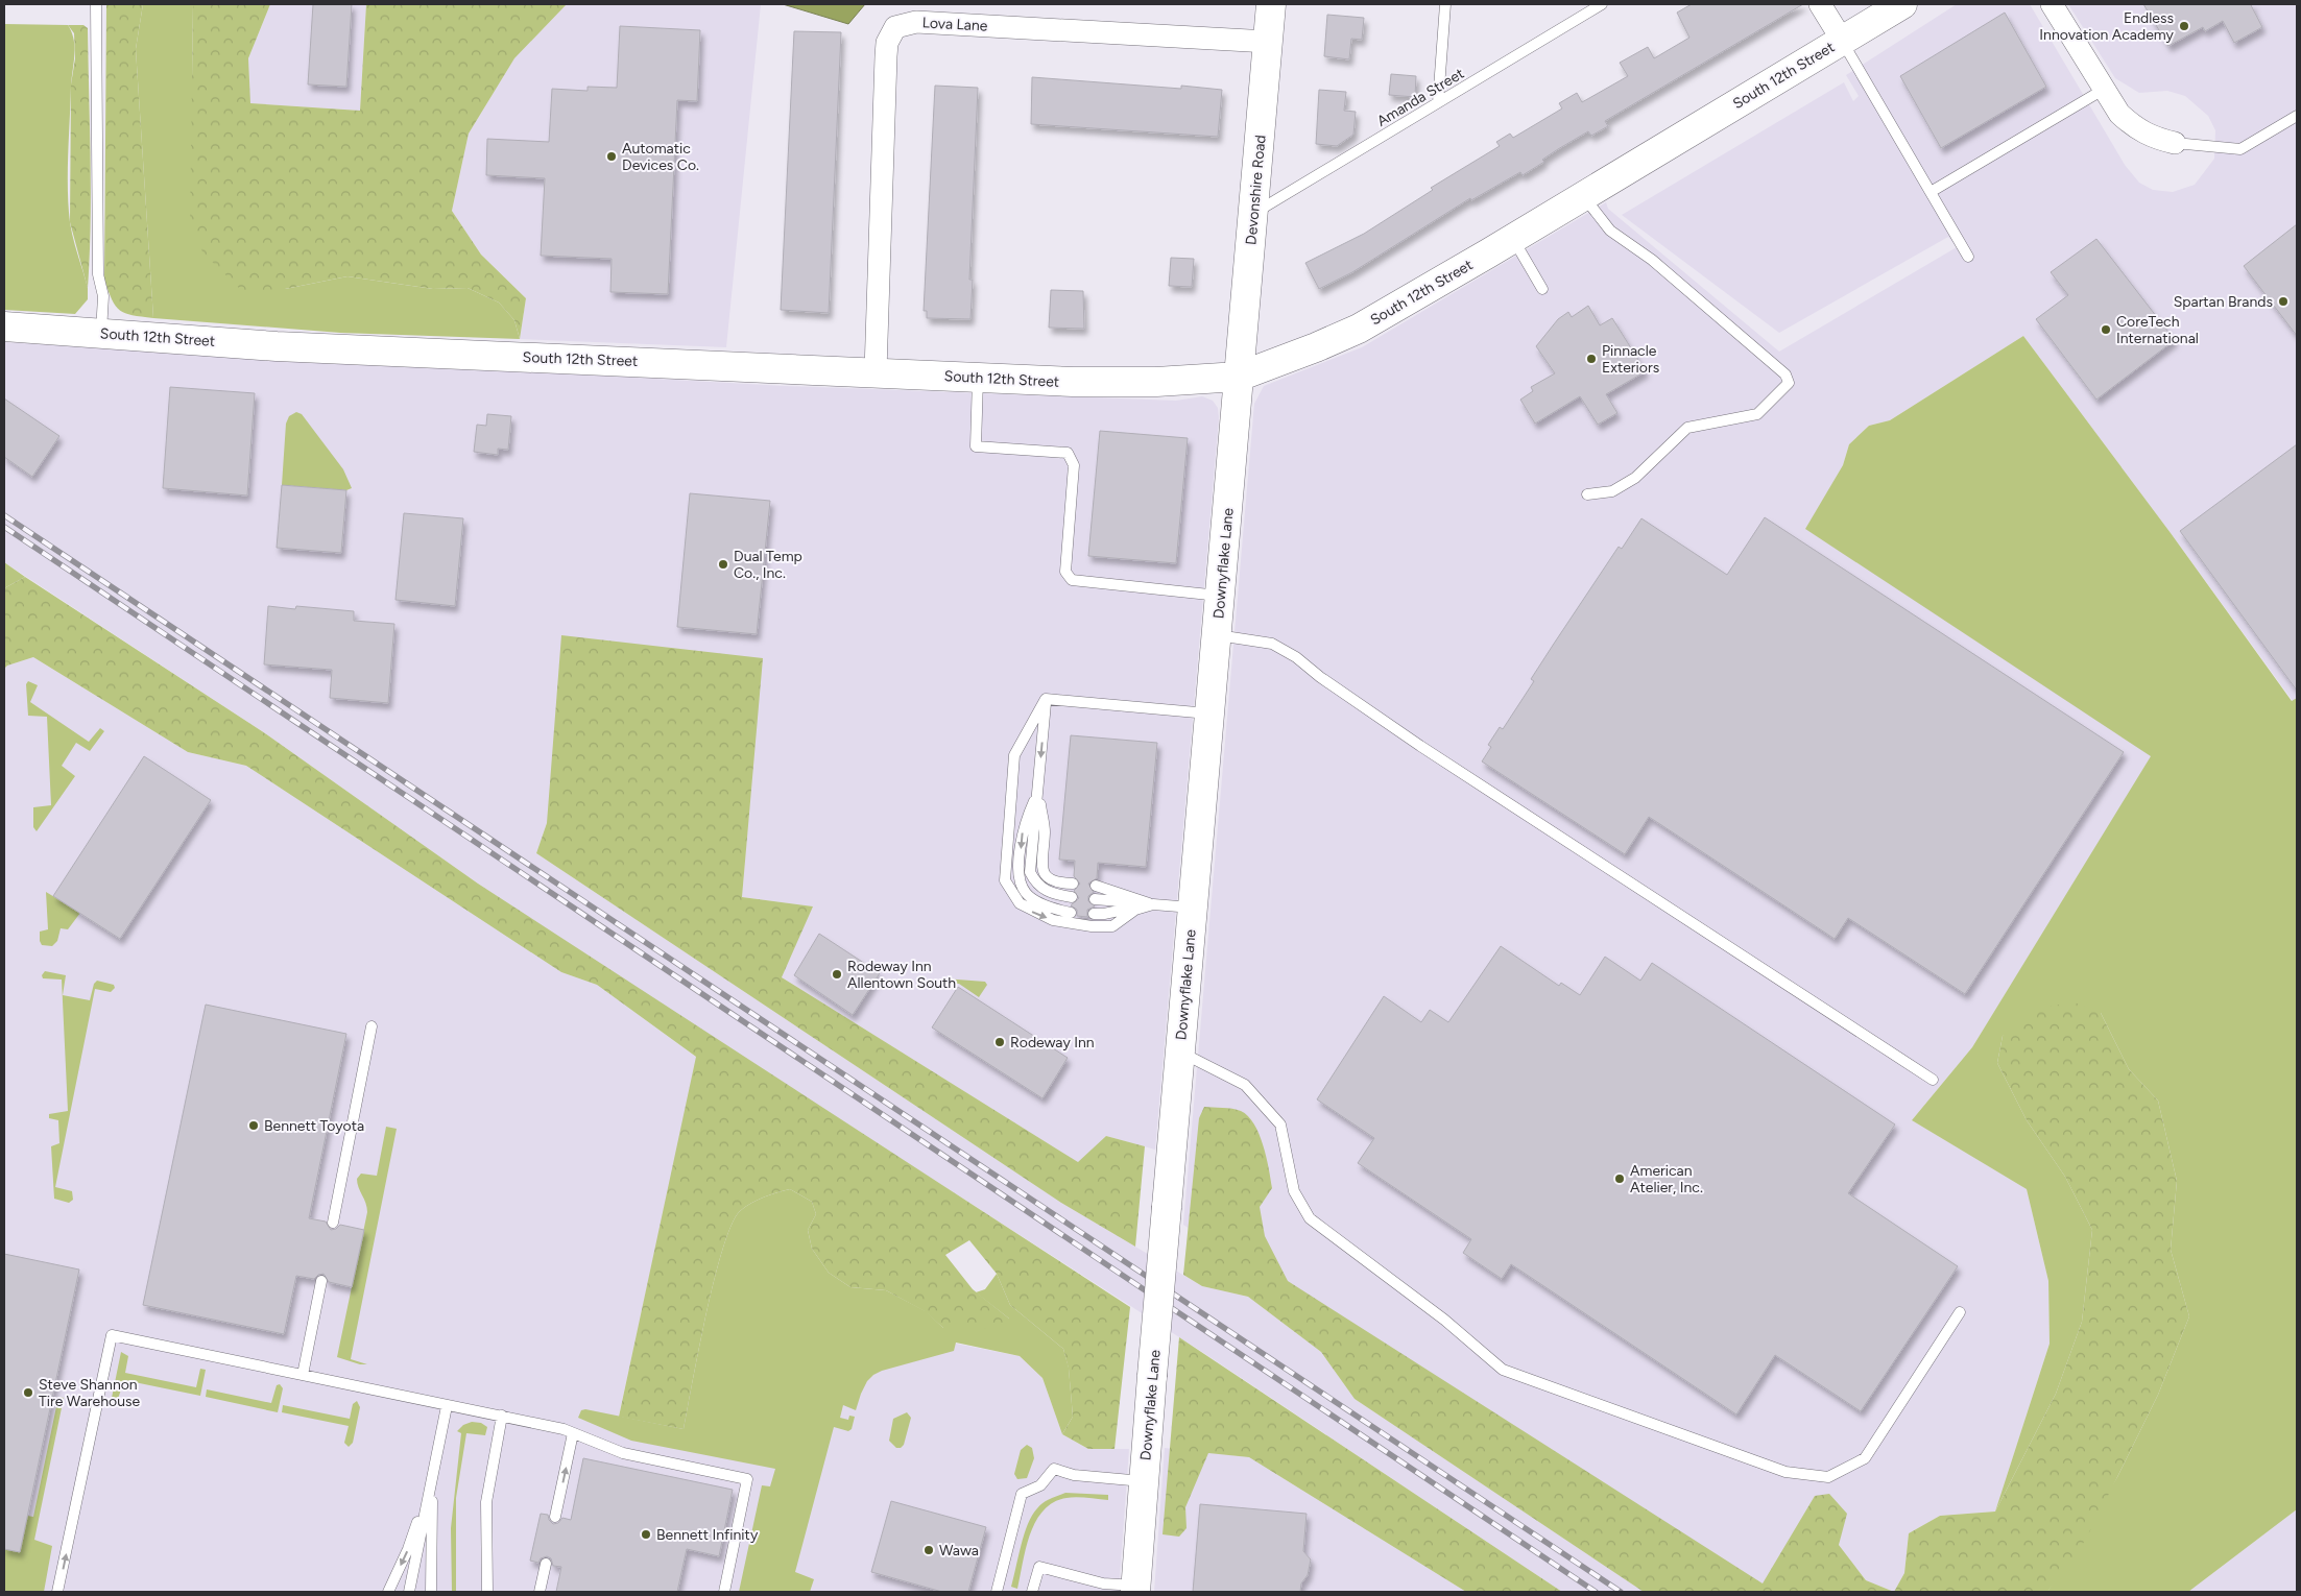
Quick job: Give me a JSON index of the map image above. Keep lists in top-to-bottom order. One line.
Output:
{"streets":{"street":["Lova Lane","South 12th Street","Devonshire Road","Downyflake Lane"],"lane":["Amanda Street"]},"crossings":[["Lova Lane","South 12th Street"],["Lova Lane","Devonshire Road"],["South 12th Street","Devonshire Road"],["South 12th Street","Downyflake Lane"],["Amanda Street","Devonshire Road"],["Devonshire Road","Downyflake Lane"]],"places":["Endless Innovation Academy","Automatic Devices Co.","Spartan Brands","CoreTech International","Pinnacle Exteriors","Dual Temp Co., Inc.","Rodeway Inn Allentown South","Rodeway Inn","Bennett Toyota","American Atelier, Inc.","Steve Shannon Tire Warehouse","Bennett Infinity","Wawa"]}
